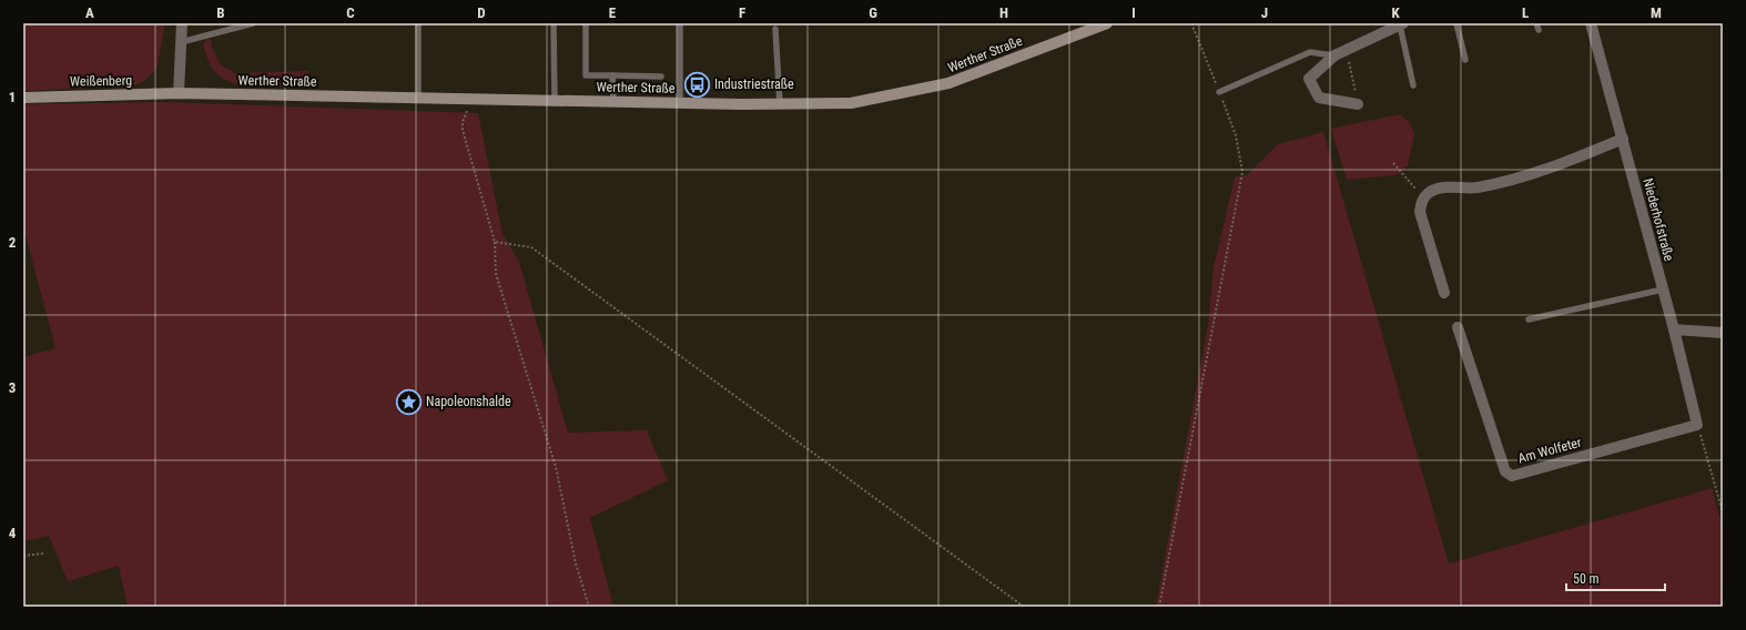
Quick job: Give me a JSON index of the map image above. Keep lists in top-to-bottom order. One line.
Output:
{"streets":{"street":["Werther Straße","Weißenberg","Niederhofstraße","Am Wolfeter"]},"crossings":[["Werther Straße","Weißenberg"],["Niederhofstraße","Am Wolfeter"]],"places":{"bus stop":["Industriestraße"],"place":["Napoleonshalde"]},"scale_bar":"50 m","grid":{"columns":["A","B","C","D","E","F","G","H","I","J","K","L","M"],"rows":["1","2","3","4"]}}
